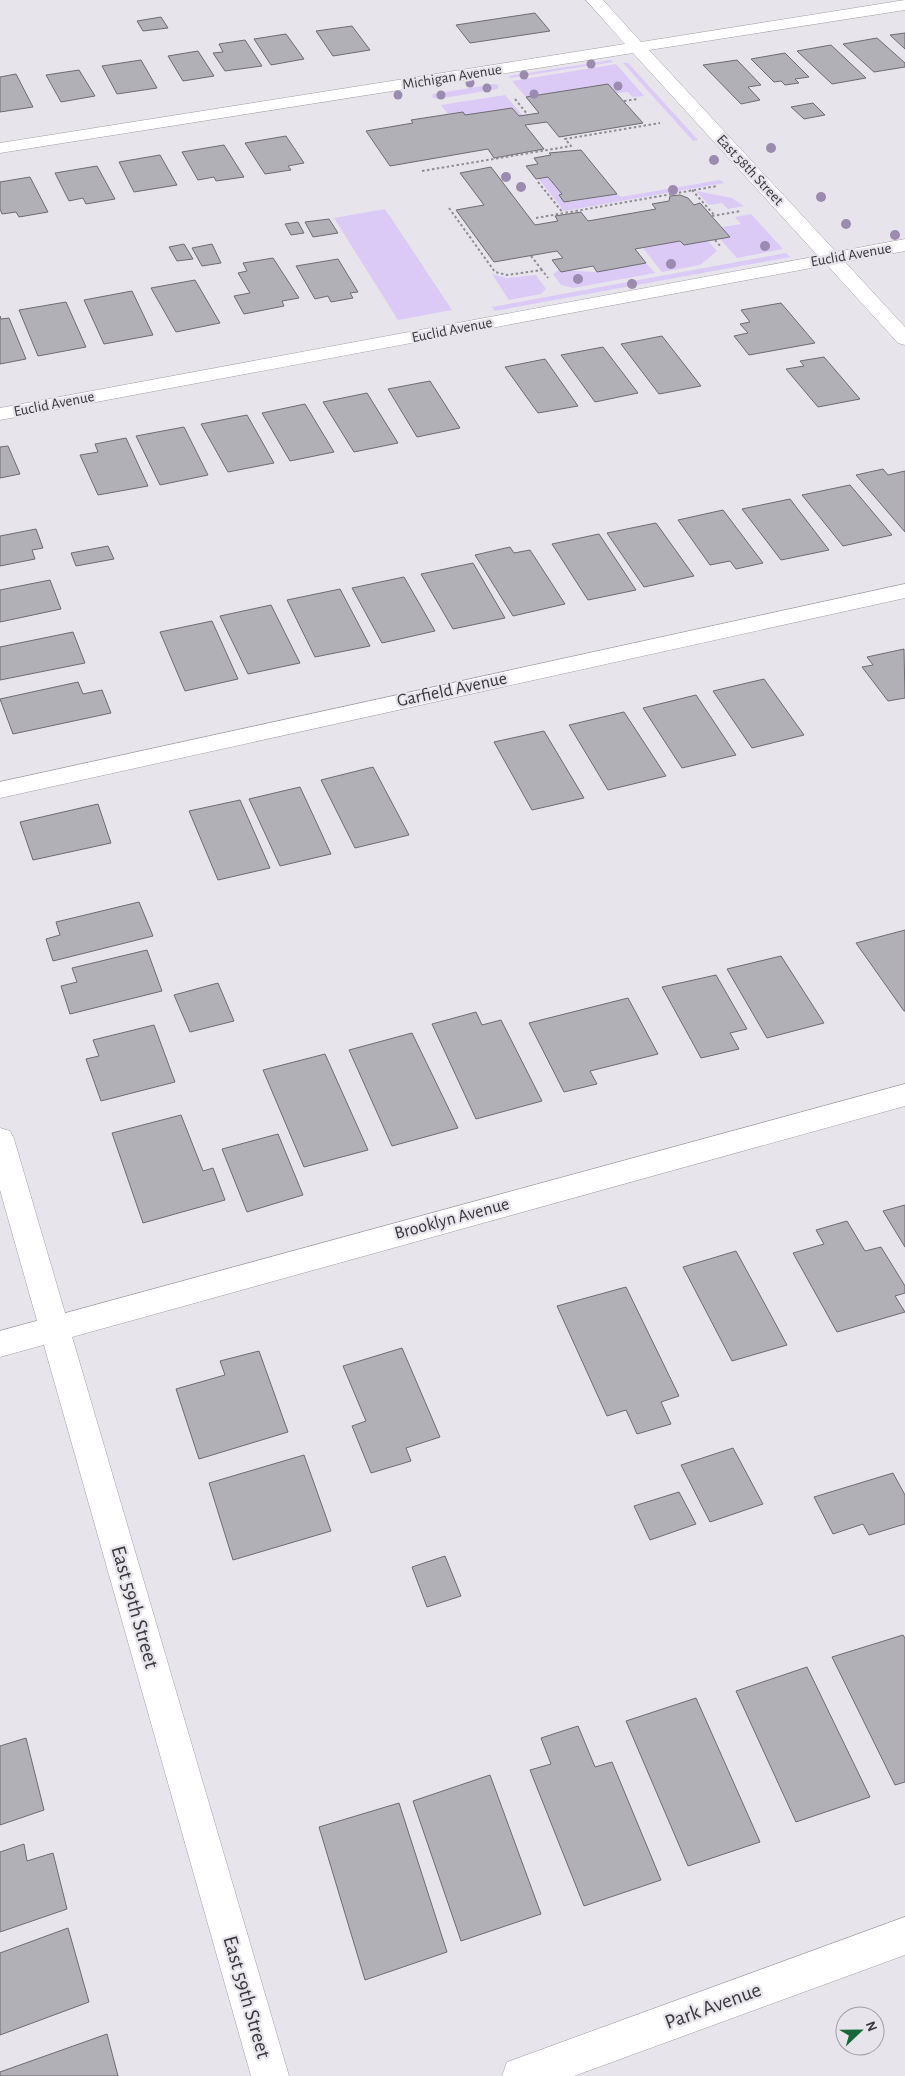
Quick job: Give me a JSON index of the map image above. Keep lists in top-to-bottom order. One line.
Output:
{"streets":{"street":["Michigan Avenue","East 58th Street","Euclid Avenue","Garfield Avenue","Brooklyn Avenue","East 59th Street","Park Avenue"]},"crossings":[["Michigan Avenue","East 58th Street"],["East 58th Street","Euclid Avenue"],["Brooklyn Avenue","East 59th Street"]],"north":"right"}
